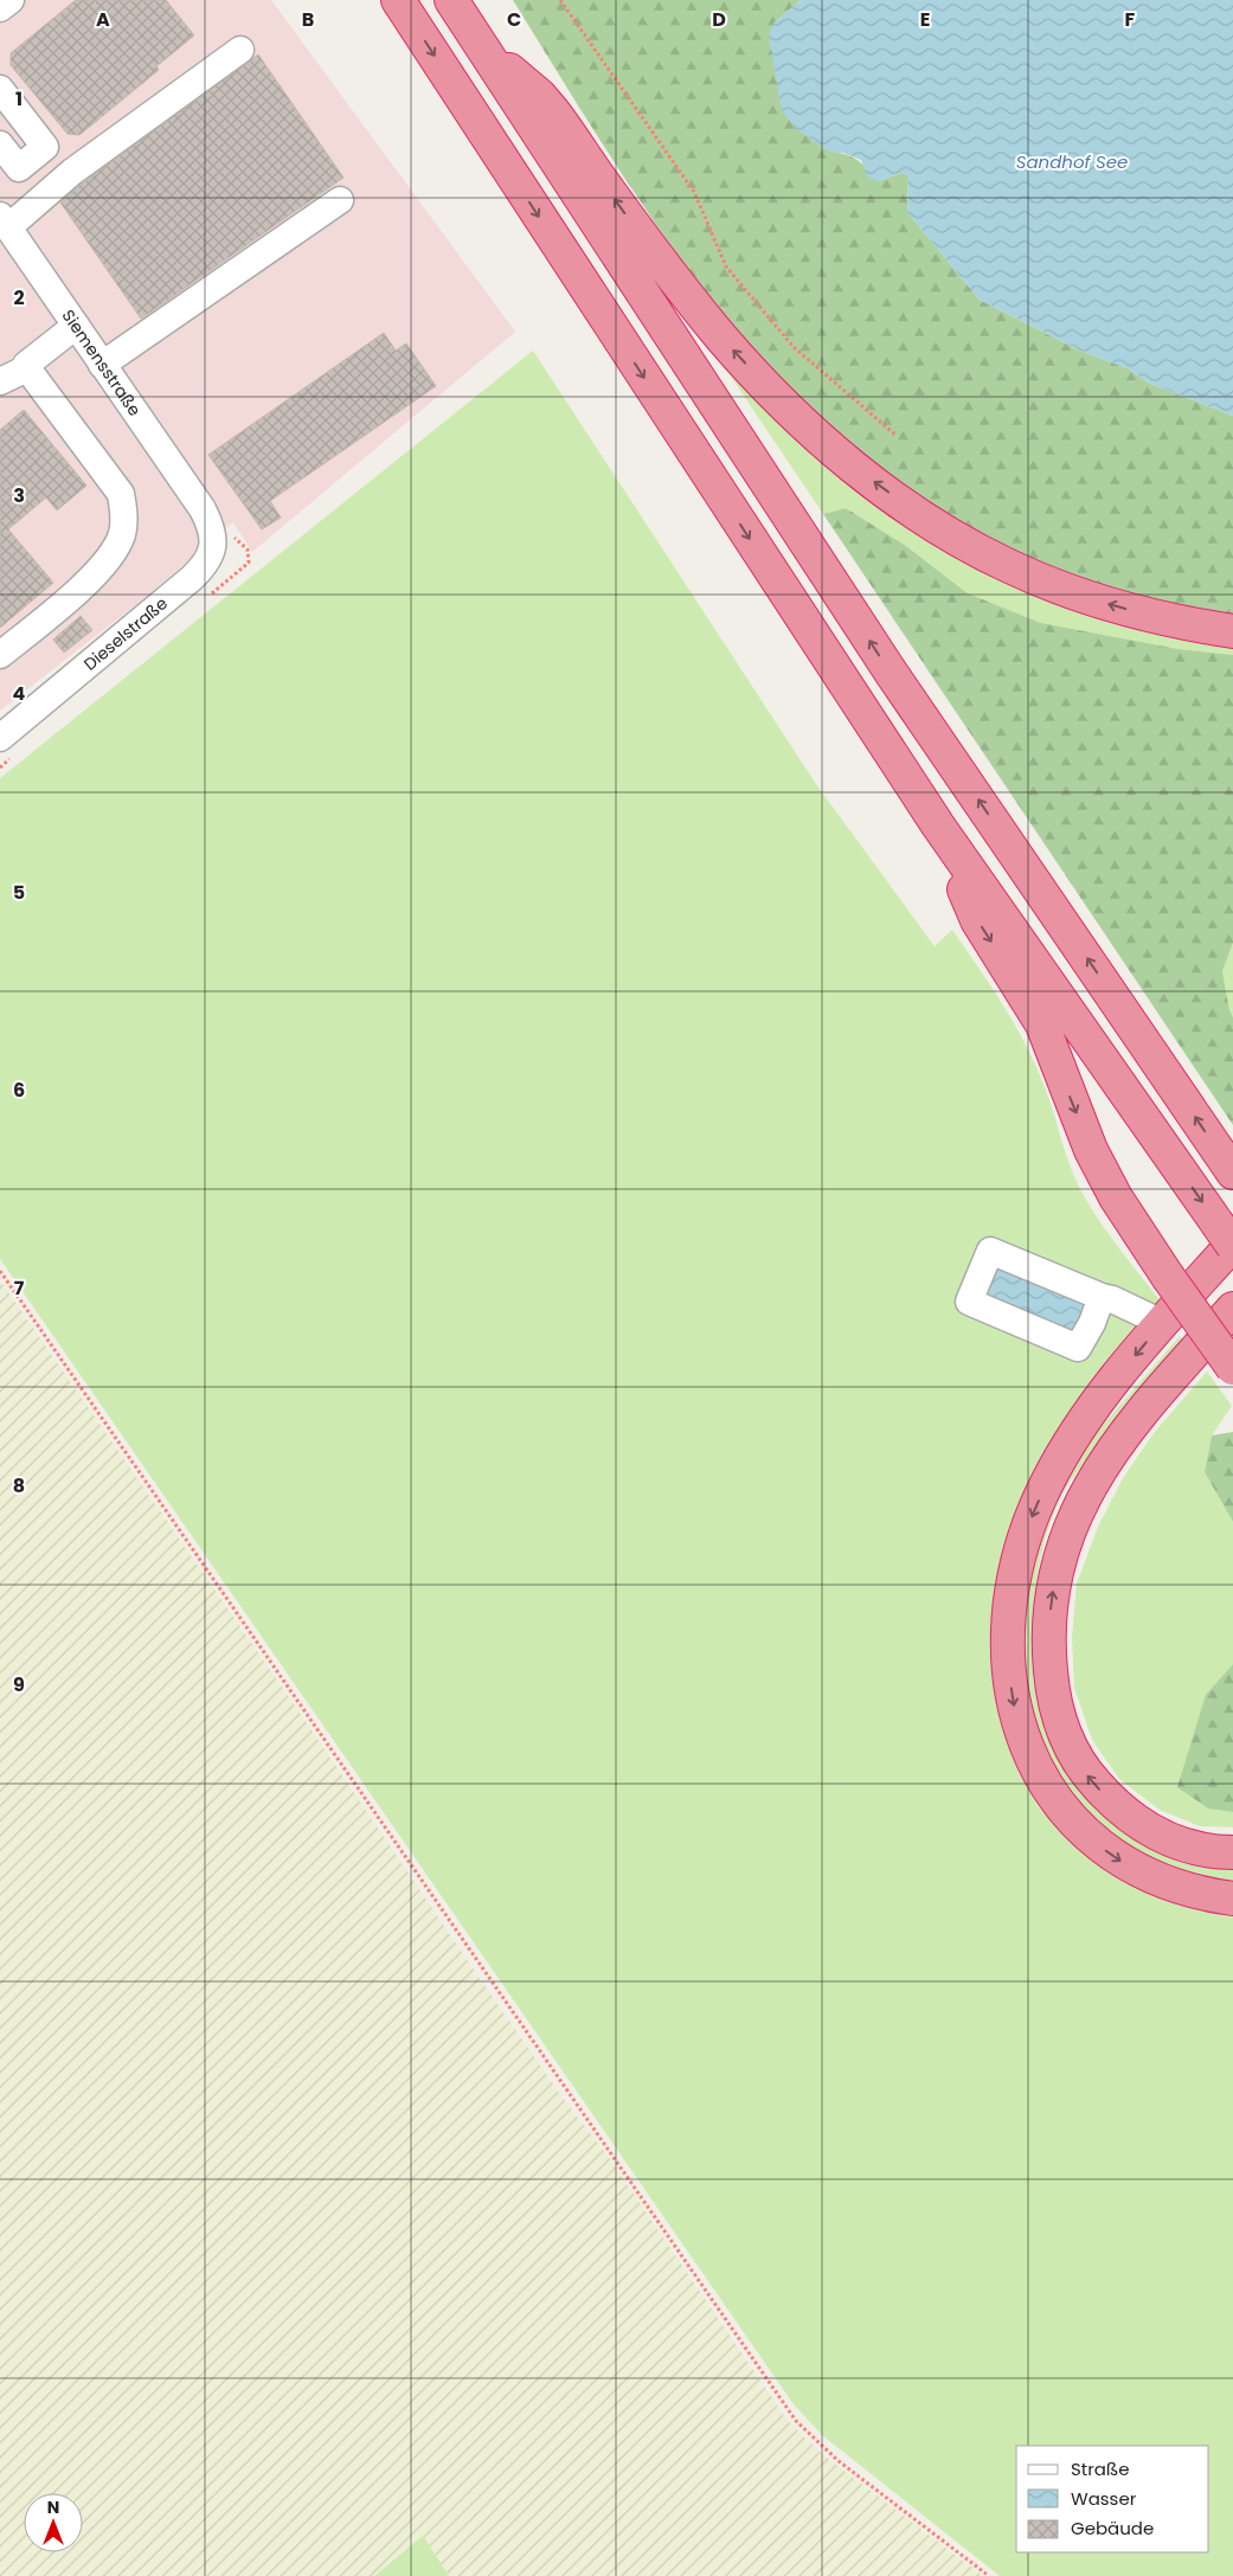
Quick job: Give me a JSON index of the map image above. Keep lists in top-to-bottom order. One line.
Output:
{"streets":{"street":["Siemensstraße","Dieselstraße"]},"crossings":[["Siemensstraße","Dieselstraße"]],"water":["Sandhof See"],"legend":["Straße","Wasser","Gebäude"],"north":"top","grid":{"columns":["A","B","C","D","E","F"],"rows":["1","2","3","4","5","6","7","8","9"]}}
